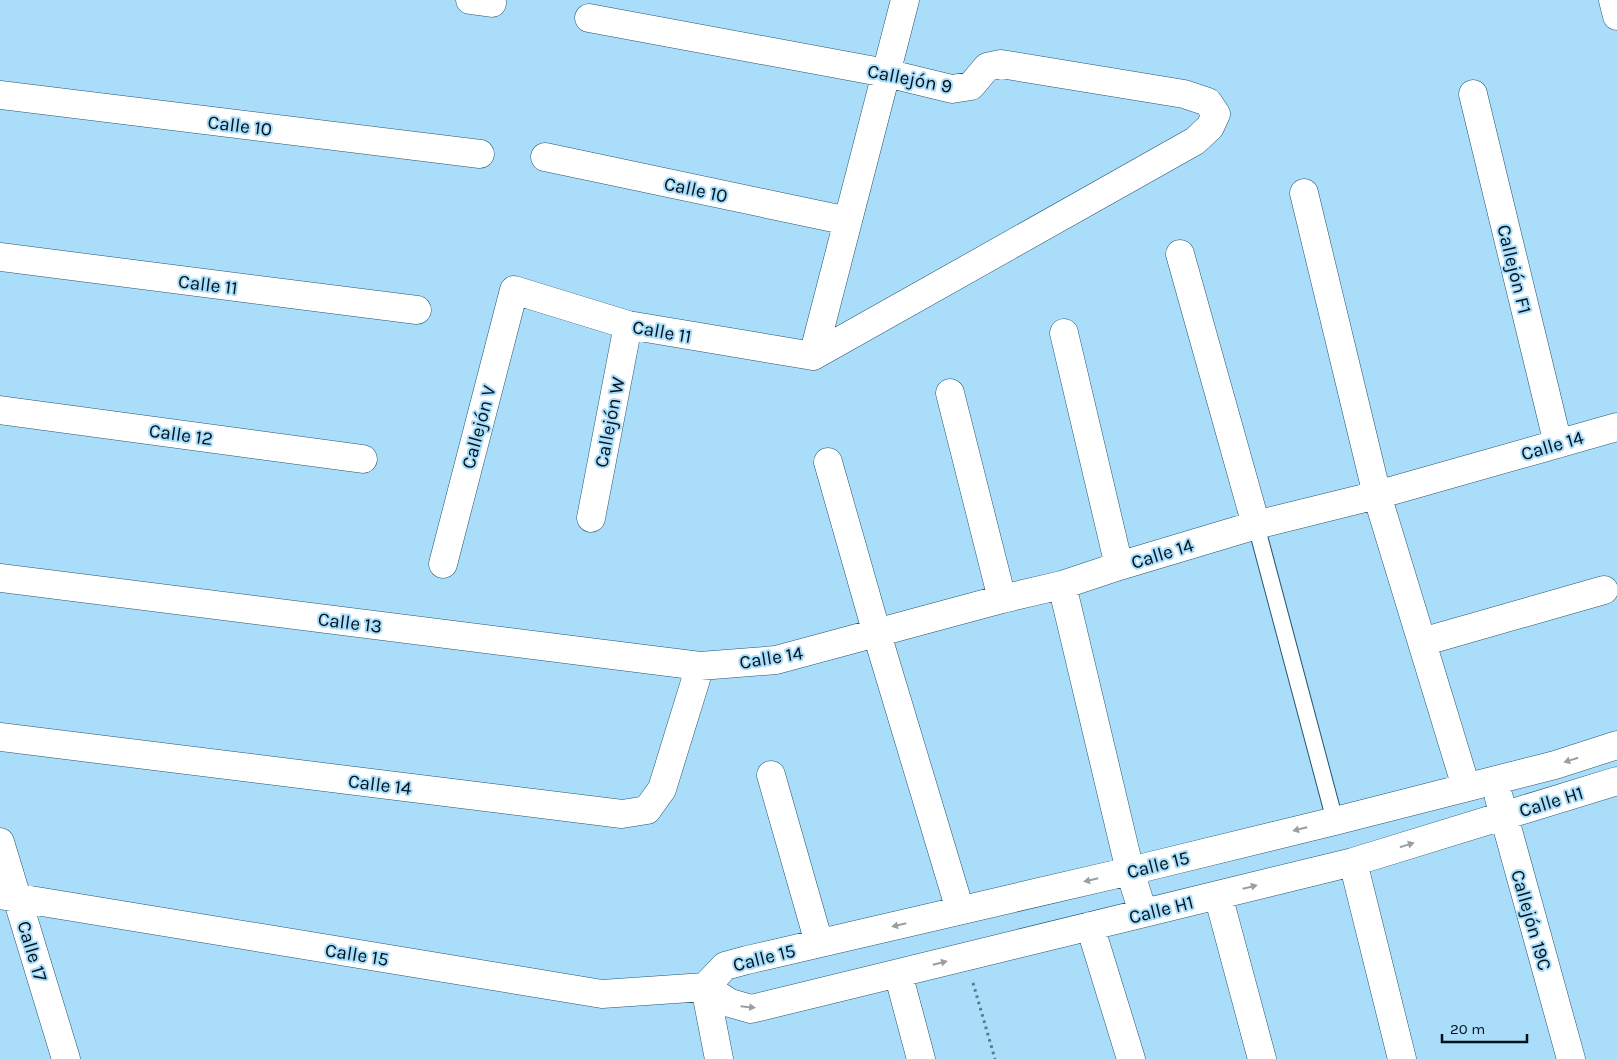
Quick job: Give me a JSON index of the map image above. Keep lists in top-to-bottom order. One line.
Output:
{"streets":{"street":["Callejón 9","Calle 10","Callejón F1","Calle 11","Callejón W","Callejón V","Calle 12","Calle 14","Calle 13","Calle H1","Calle 15","Callejón 19C","Calle 17"]},"crossings":[["Callejón 9","Calle 11"],["Callejón F1","Calle 14"],["Calle 11","Callejón W"],["Calle 11","Callejón V"],["Calle 14","Calle 13"],["Calle H1","Calle 15"],["Calle H1","Callejón 19C"],["Calle 15","Calle 17"]],"one_way":["Calle 15"],"scale_bar":"20 m"}
